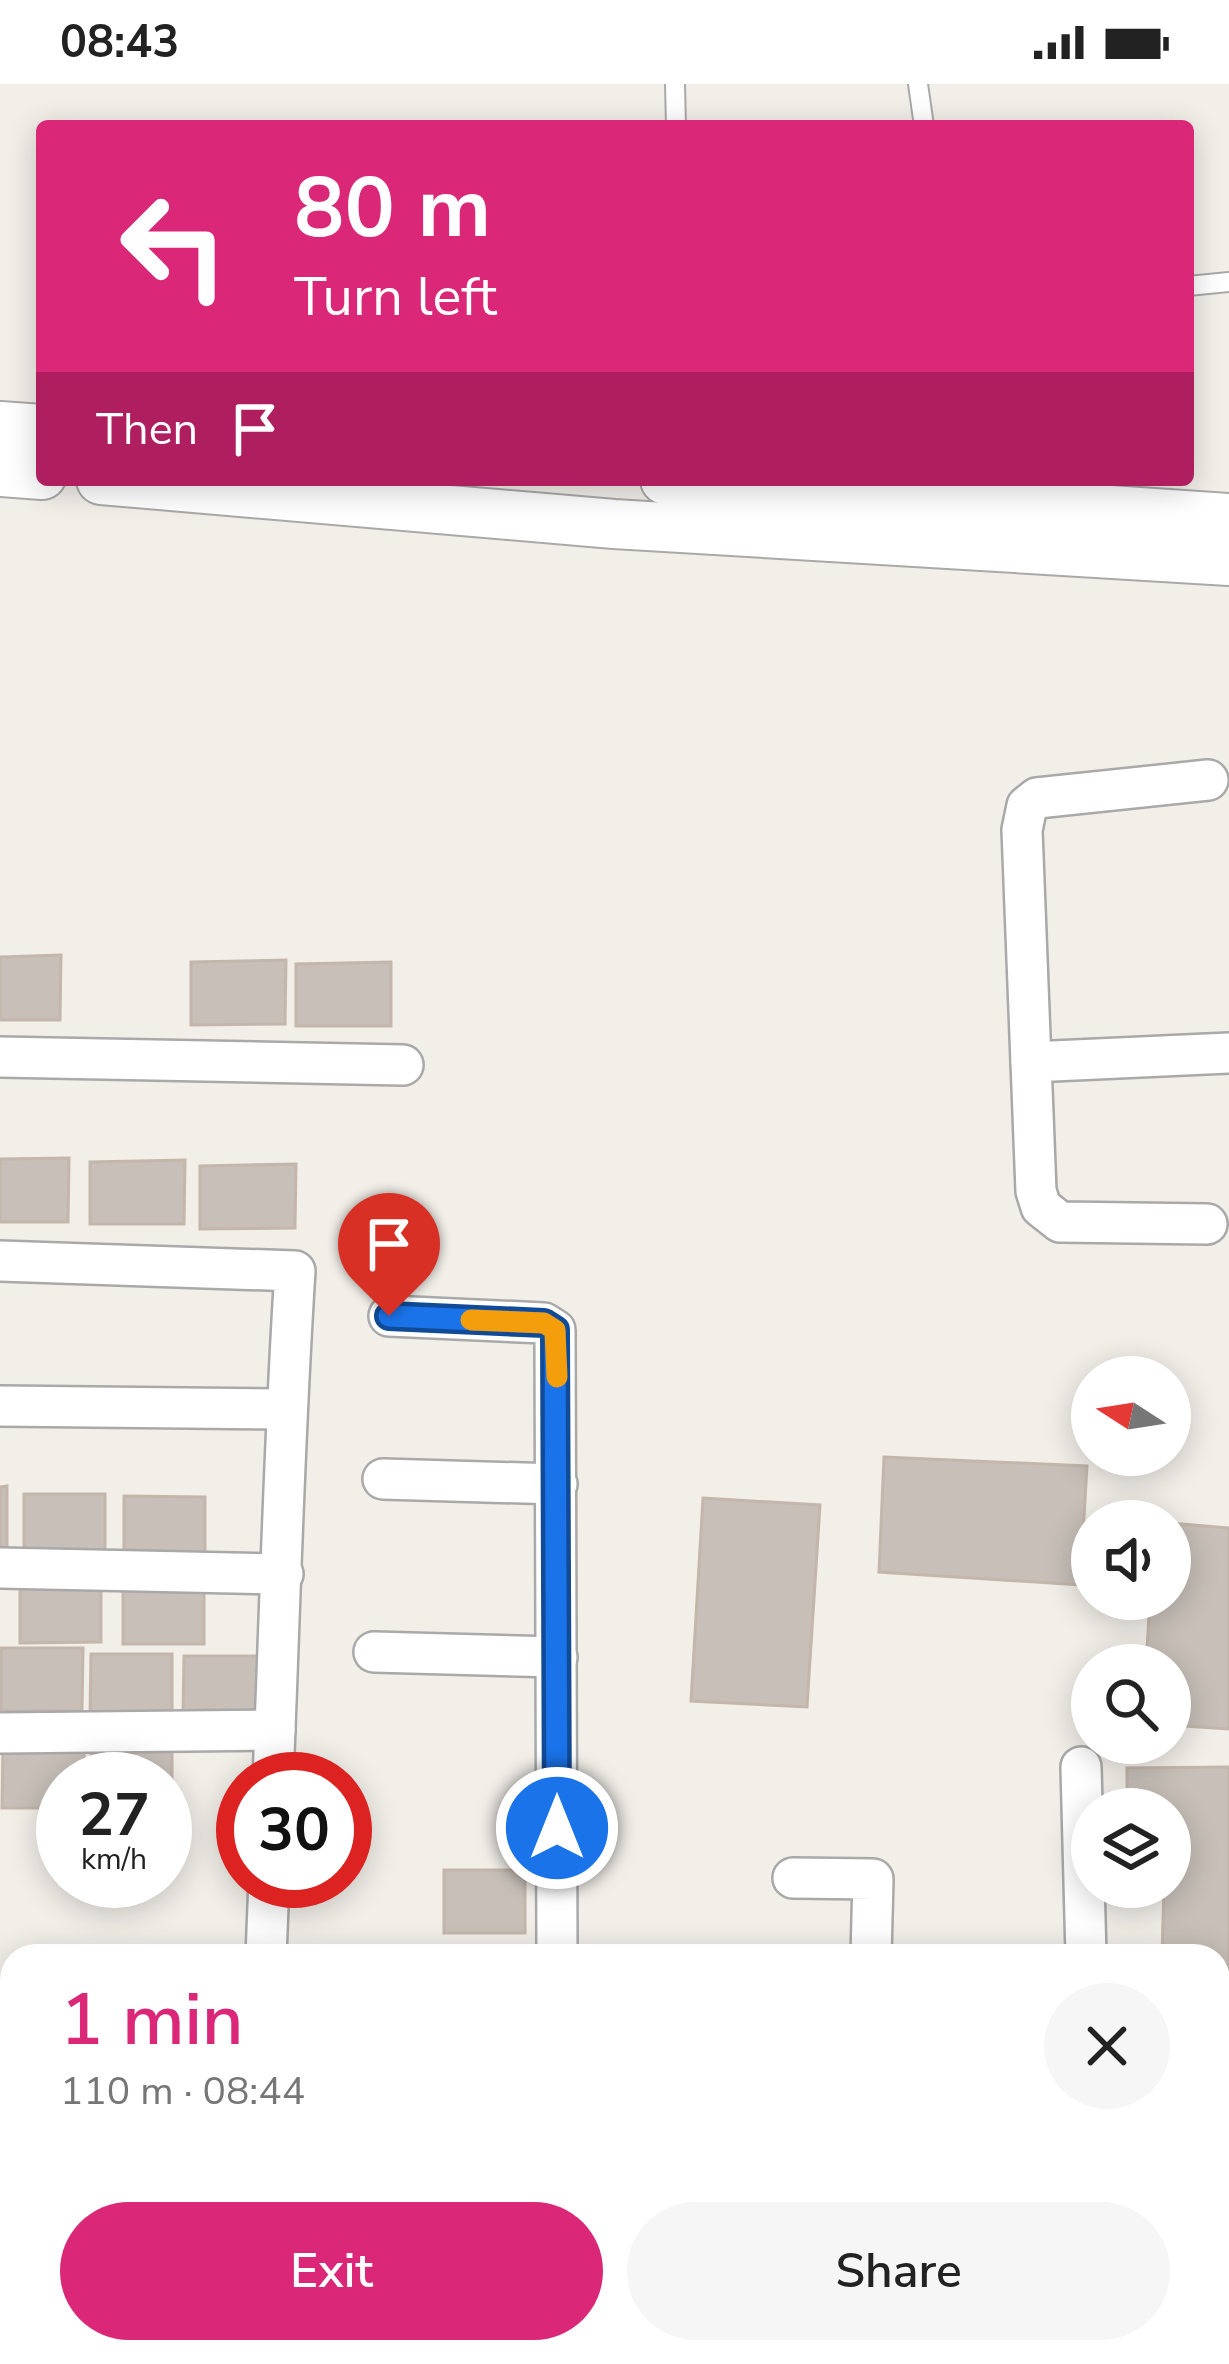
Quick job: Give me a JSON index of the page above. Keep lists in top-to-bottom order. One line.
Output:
{"north":"left","page":{"status":"08:43","turn":["80 m","Turn left"],"then":"Then","speed":"27 km/h","limit":"30","heading":["1 min","110 m · 08:44"],"buttons":["Exit","Share"]}}
